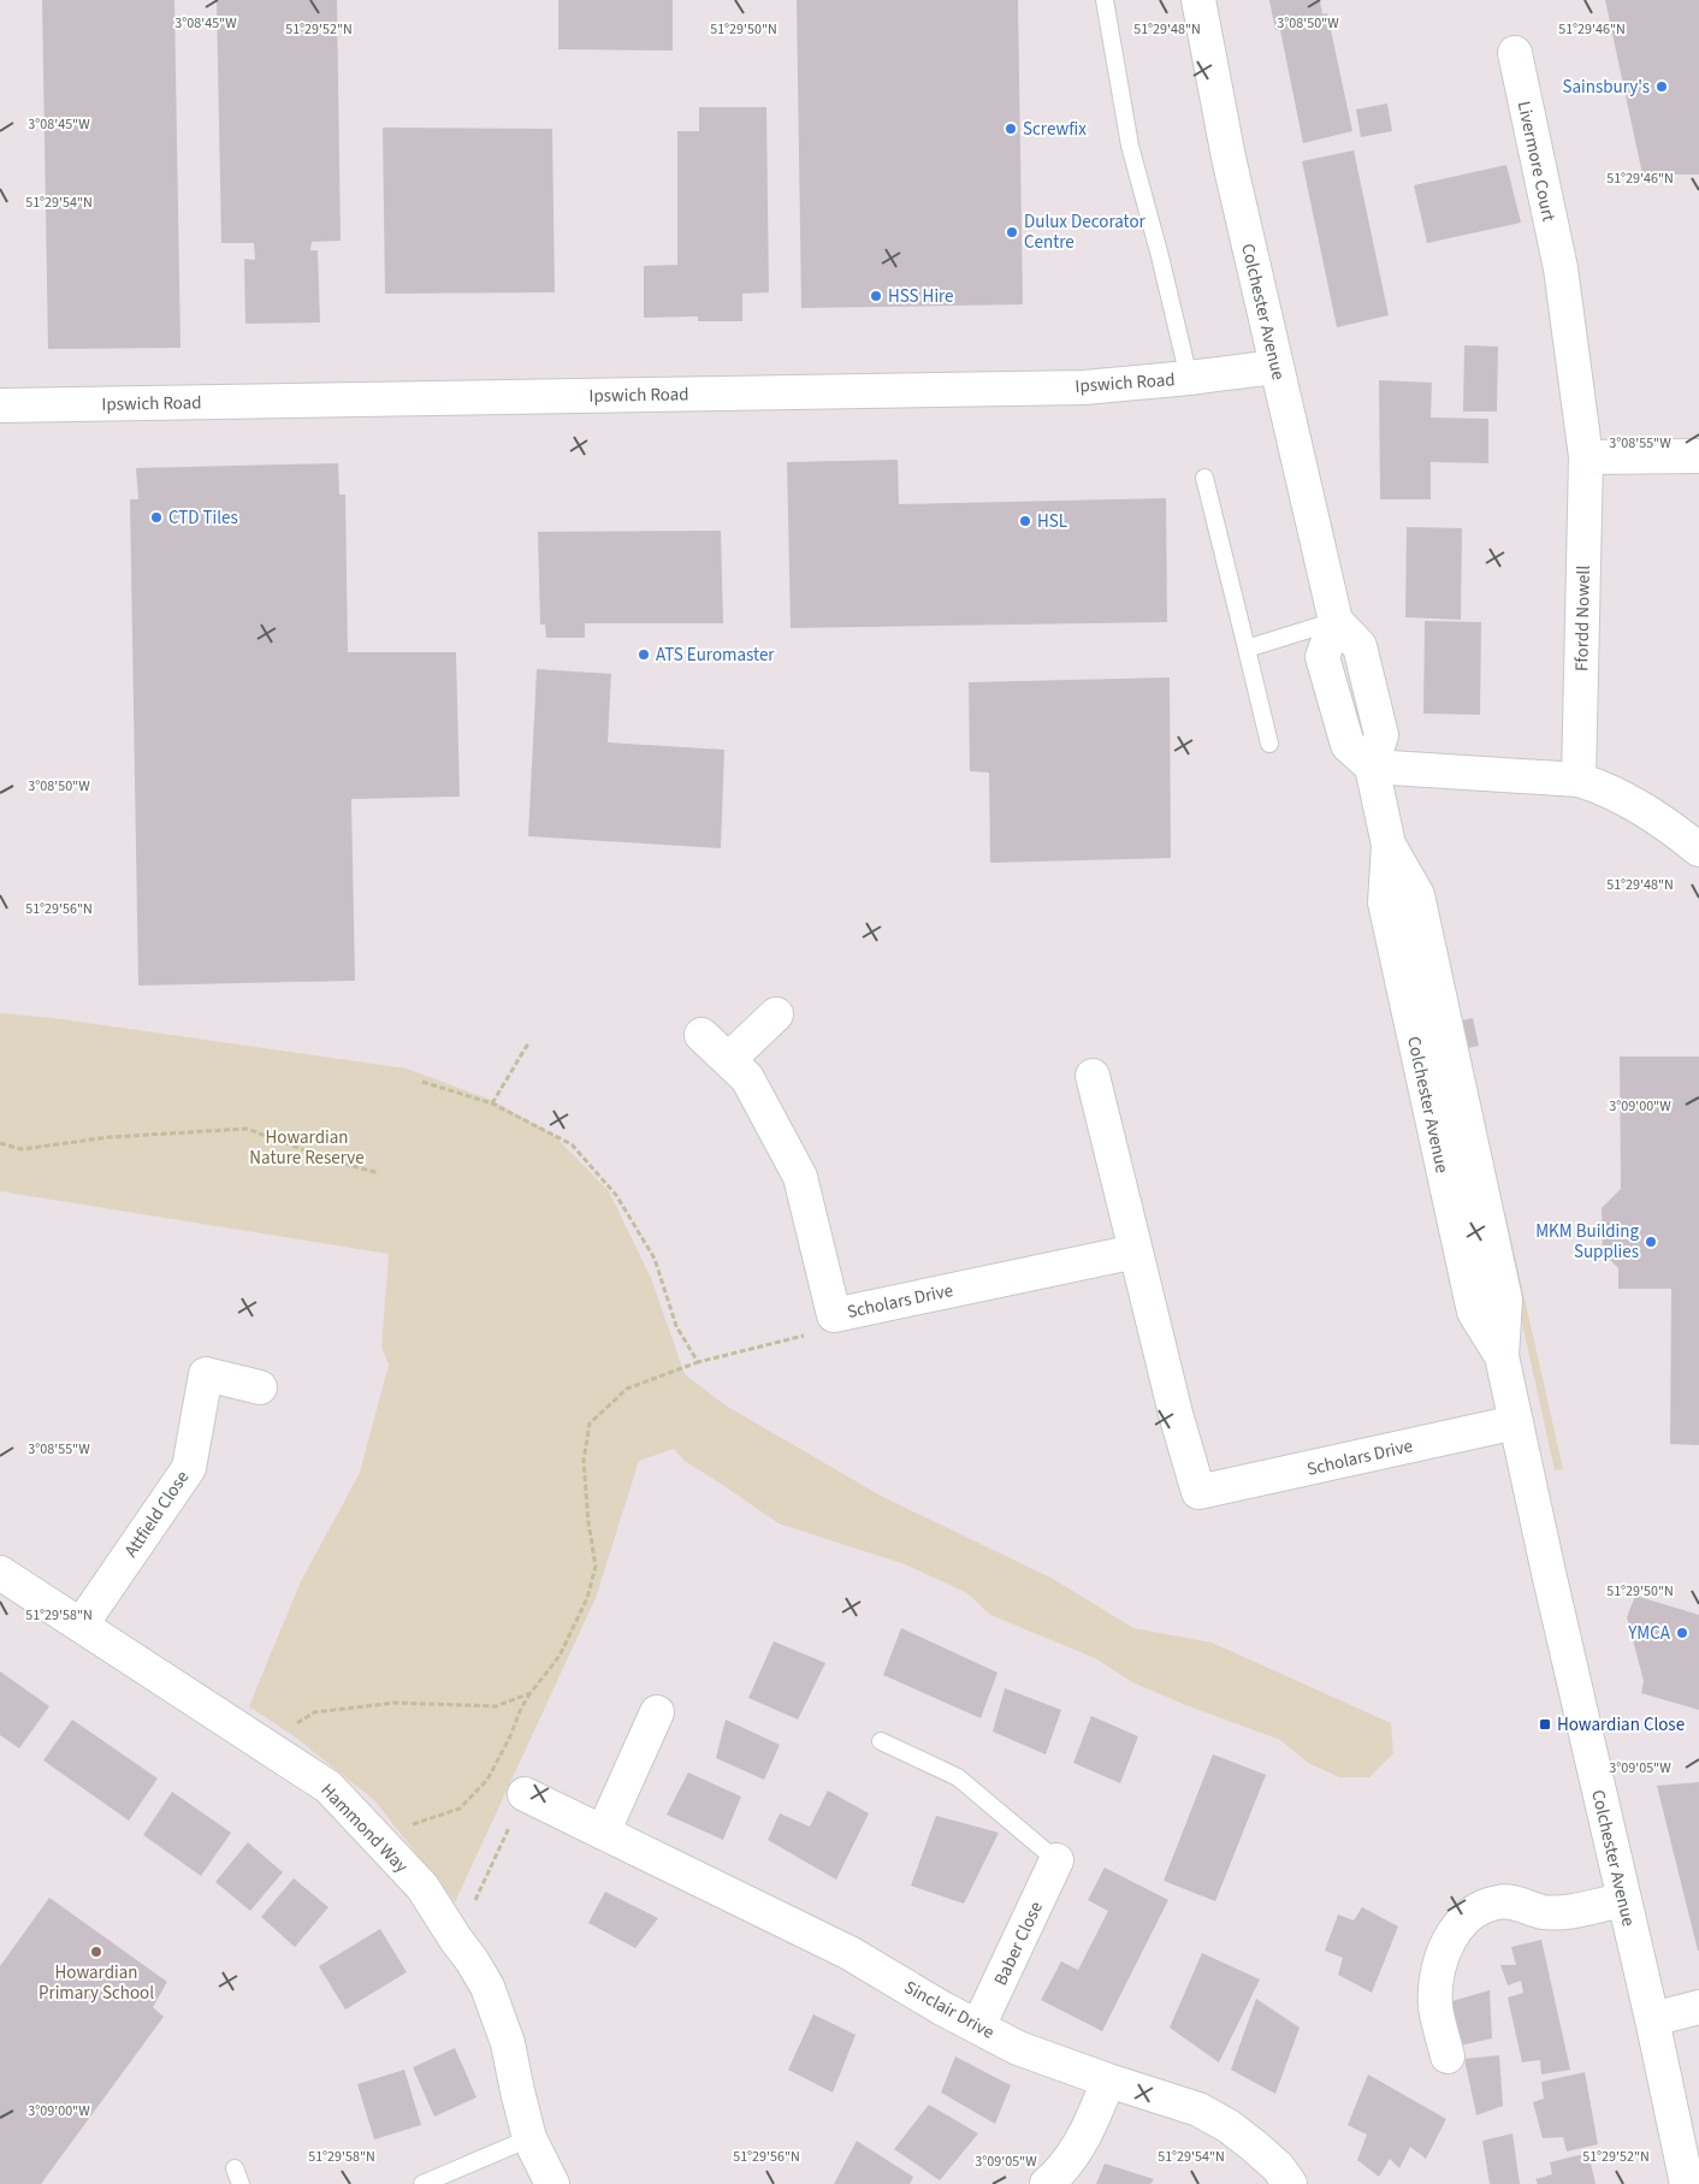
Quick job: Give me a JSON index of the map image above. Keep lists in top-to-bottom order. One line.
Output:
{"streets":{"street":["Livermore Court","Colchester Avenue","Ipswich Road","Ffordd Nowell","Scholars Drive","Attfield Close","Hammond Way","Baber Close","Sinclair Drive"]},"crossings":[["Livermore Court","Ffordd Nowell"],["Colchester Avenue","Ipswich Road"],["Colchester Avenue","Scholars Drive"],["Attfield Close","Hammond Way"],["Baber Close","Sinclair Drive"]],"parks":["Howardian Nature Reserve"],"places":{"other":["Sainsbury's","Screwfix","Dulux Decorator Centre","HSS Hire","CTD Tiles","HSL","ATS Euromaster","MKM Building Supplies","YMCA","Howardian Primary School"],"transit":["Howardian Close"]},"coordinates":["3°08'50\"W","3°08'45\"W","51°29'50\"N","51°29'52\"N","51°29'48\"N","51°29'46\"N","51°29'54\"N","3°08'55\"W","51°29'56\"N","3°09'00\"W","51°29'58\"N","3°09'05\"W"]}
